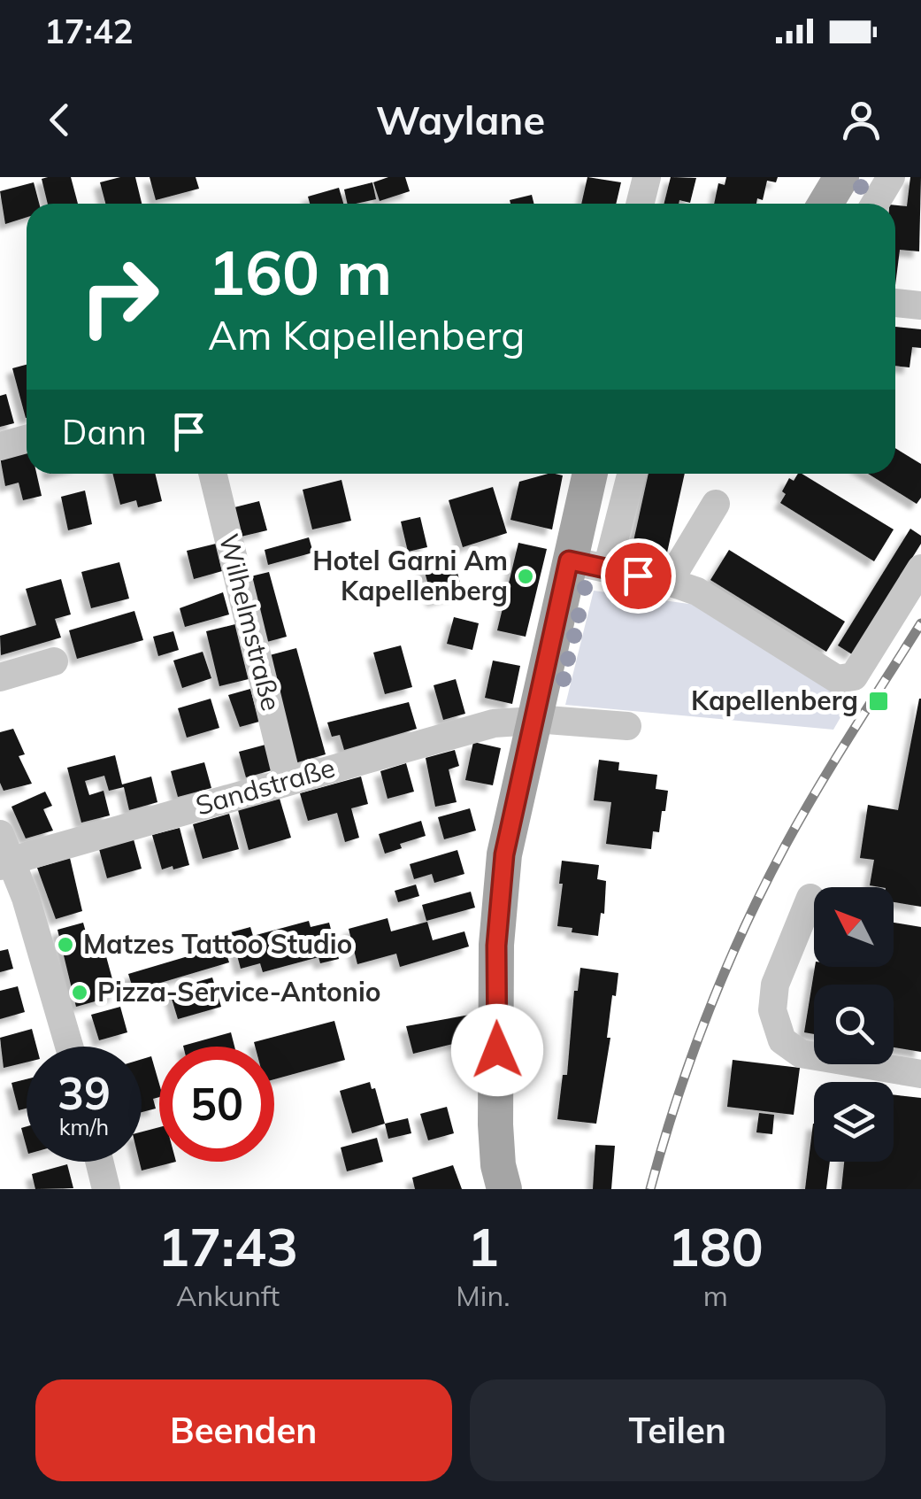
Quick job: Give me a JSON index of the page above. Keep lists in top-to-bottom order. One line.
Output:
{"streets":{"street":["Wilhelmstraße","Sandstraße"]},"crossings":[["Wilhelmstraße","Sandstraße"]],"places":{"other":["Hotel Garni Am Kapellenberg","Matzes Tattoo Studio","Pizza-Service-Antonio"],"transit":["Kapellenberg"]},"north":"top left","page":{"status":"17:42","header":"Waylane","turn":["160 m","Am Kapellenberg"],"then":"Dann","speed":"39 km/h","limit":"50","eta":["17:43","Ankunft","1","Min.","180","m"],"buttons":["Beenden","Teilen"]}}
